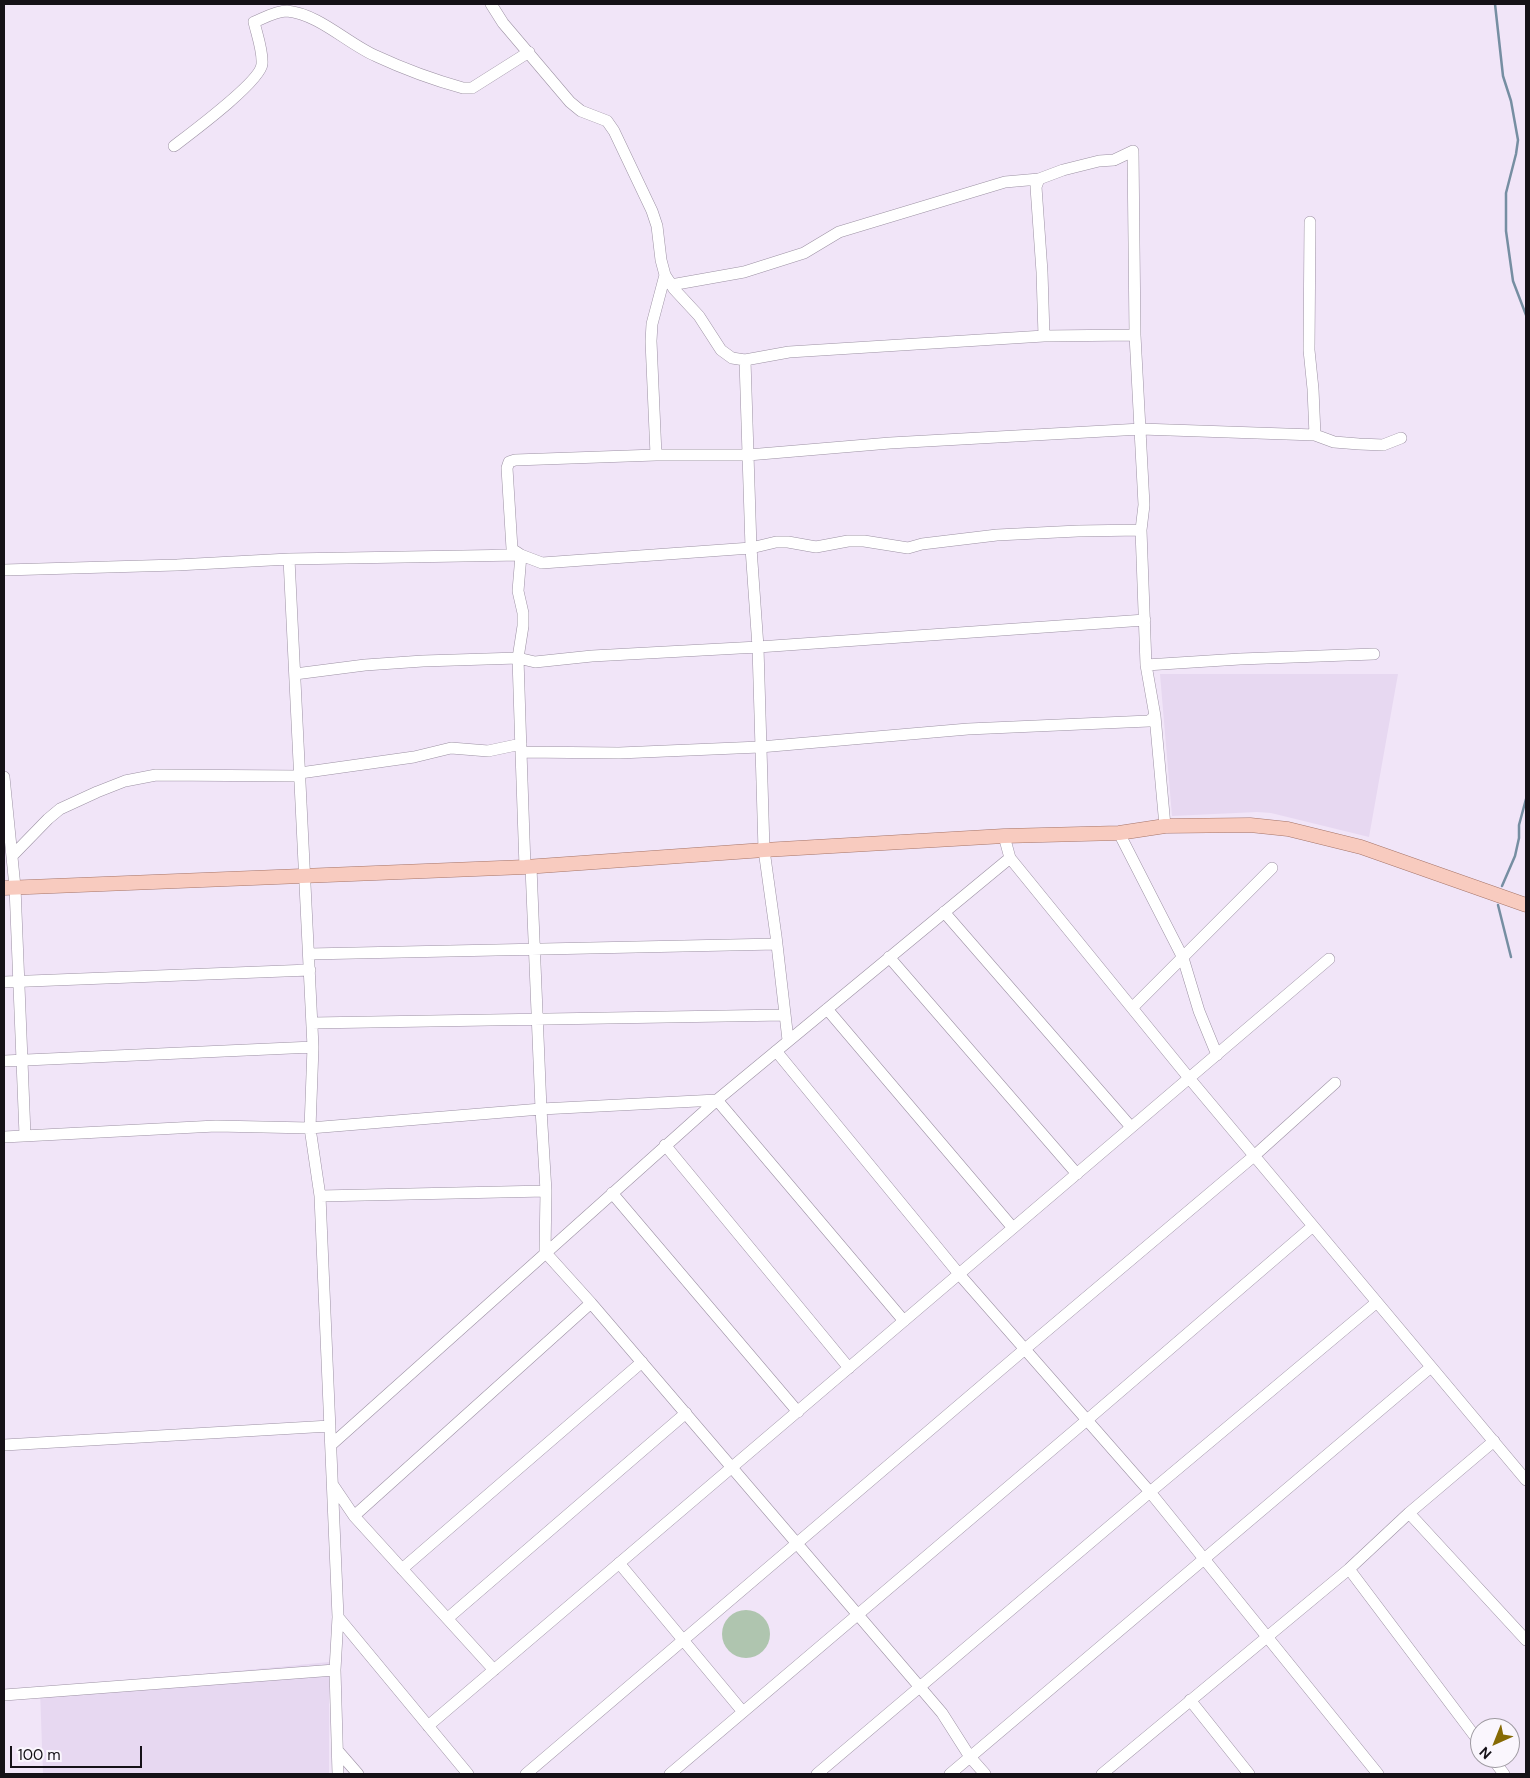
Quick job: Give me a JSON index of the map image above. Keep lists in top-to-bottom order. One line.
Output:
{"scale_bar":"100 m","north":"bottom left"}
